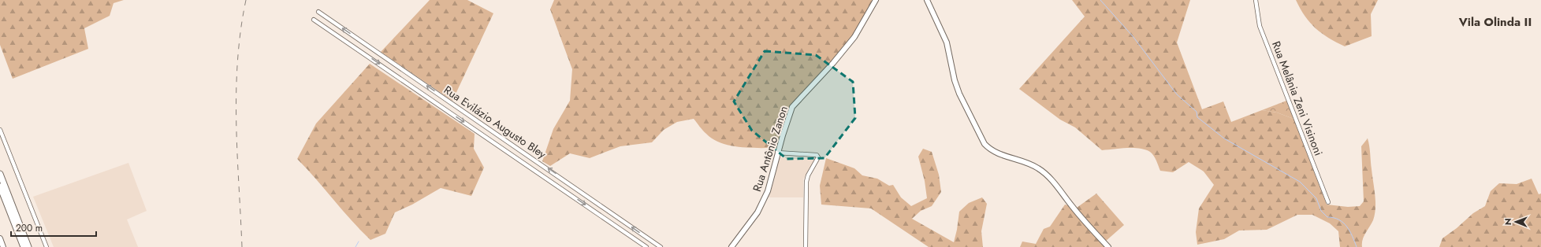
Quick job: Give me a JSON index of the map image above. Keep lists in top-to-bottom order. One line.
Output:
{"streets":{"main road":["Rua Antônio Zanon"],"street":["Rua Melânia Zeni Visinoni","Rua Evilázio Augusto Bley"]},"districts":["Vila Olinda II"],"scale_bar":"200 m","north":"left"}
